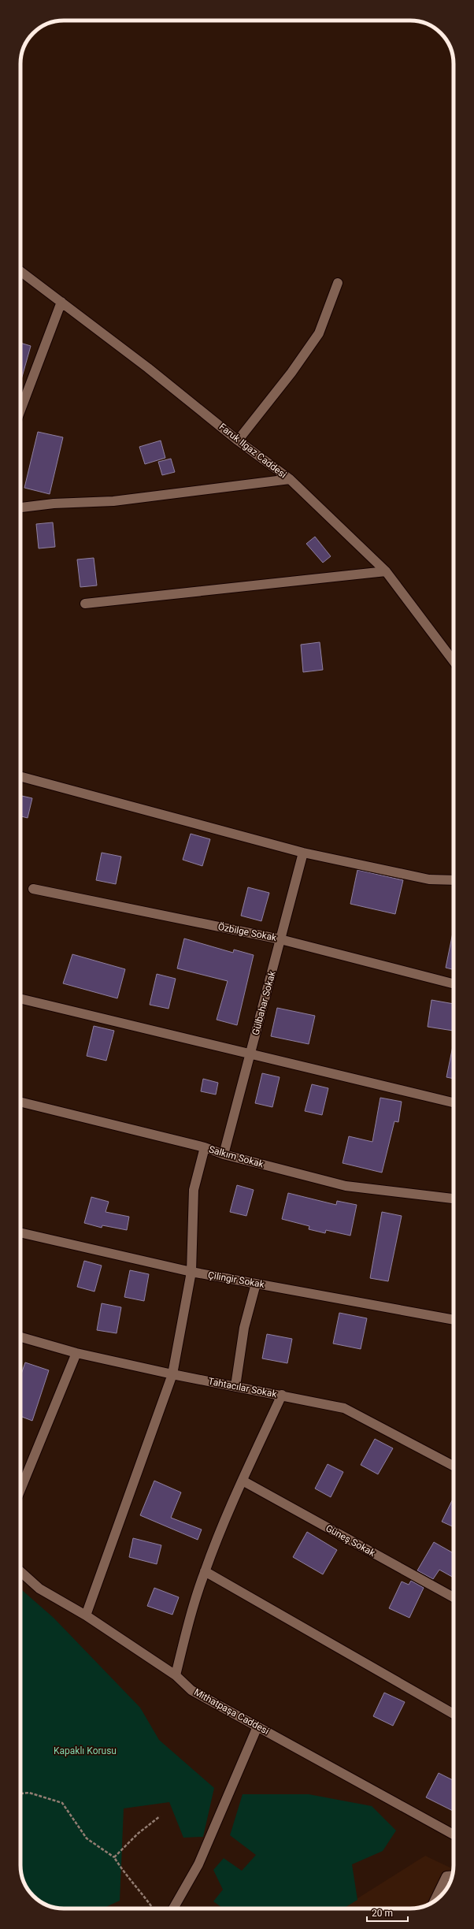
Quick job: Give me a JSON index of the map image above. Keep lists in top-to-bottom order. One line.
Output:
{"streets":{"street":["Faruk Ilgaz Caddesi","Özbilge Sokak","Gülbahar Sokak","Salkım Sokak","Çilingir Sokak","Tahtacılar Sokak","Güneş Sokak","Mithatpaşa Caddesi"]},"crossings":[["Özbilge Sokak","Gülbahar Sokak"],["Gülbahar Sokak","Salkım Sokak"]],"parks":["Kapaklı Korusu"],"scale_bar":"20 m"}
